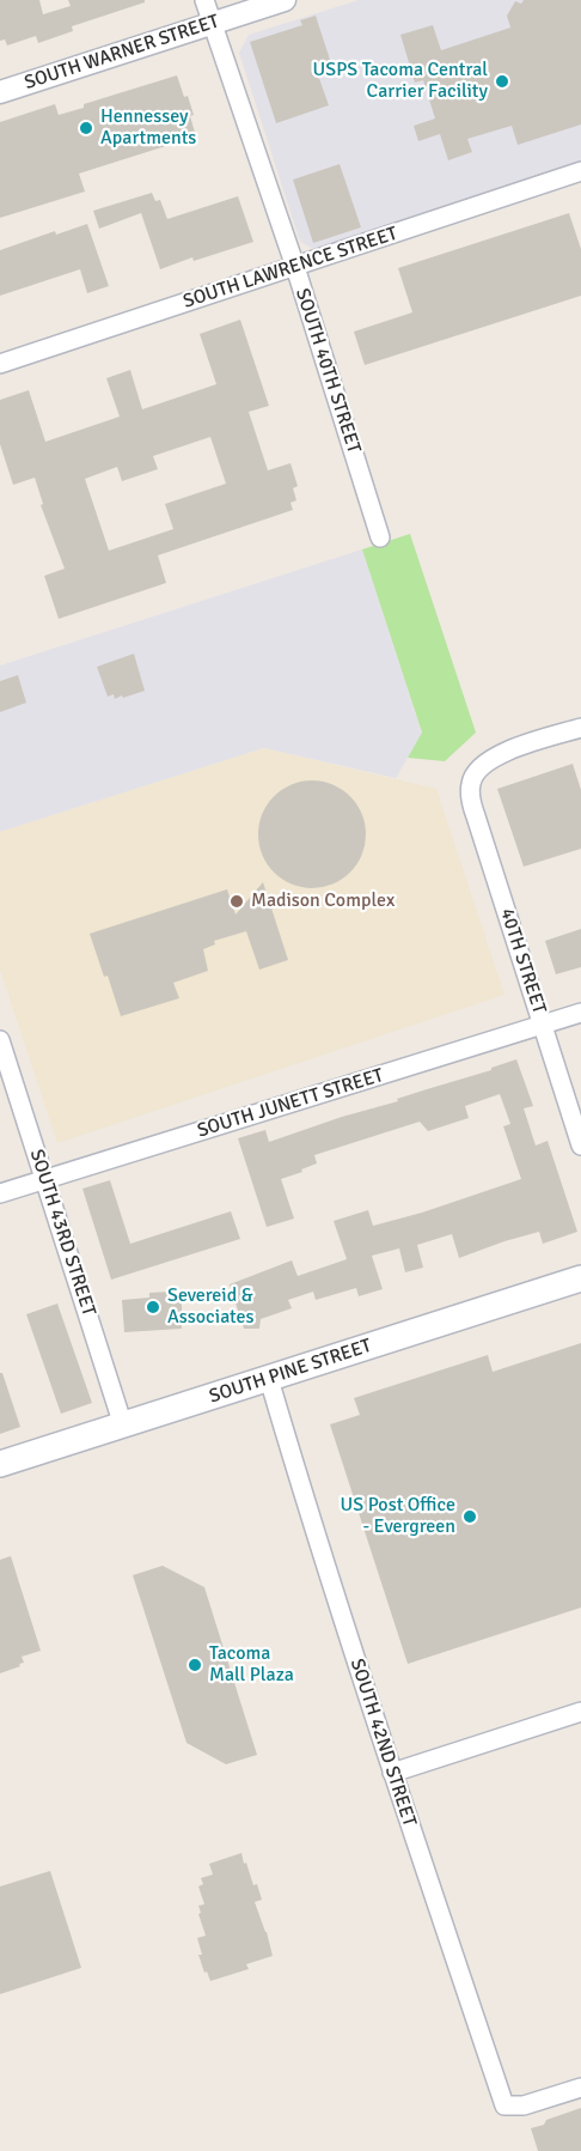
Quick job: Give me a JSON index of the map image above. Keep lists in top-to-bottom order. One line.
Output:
{"streets":{"main road":["SOUTH PINE STREET"],"street":["SOUTH WARNER STREET","SOUTH LAWRENCE STREET","SOUTH 40TH STREET","40TH STREET","SOUTH JUNETT STREET","SOUTH 43RD STREET","SOUTH 42ND STREET"]},"crossings":[["SOUTH WARNER STREET","SOUTH 40TH STREET"],["SOUTH LAWRENCE STREET","SOUTH 40TH STREET"],["40TH STREET","SOUTH JUNETT STREET"],["SOUTH JUNETT STREET","SOUTH 43RD STREET"],["SOUTH 43RD STREET","SOUTH PINE STREET"],["SOUTH PINE STREET","SOUTH 42ND STREET"]],"places":["USPS Tacoma Central Carrier Facility","Hennessey Apartments","Madison Complex","Severeid & Associates","US Post Office - Evergreen","Tacoma Mall Plaza"]}
